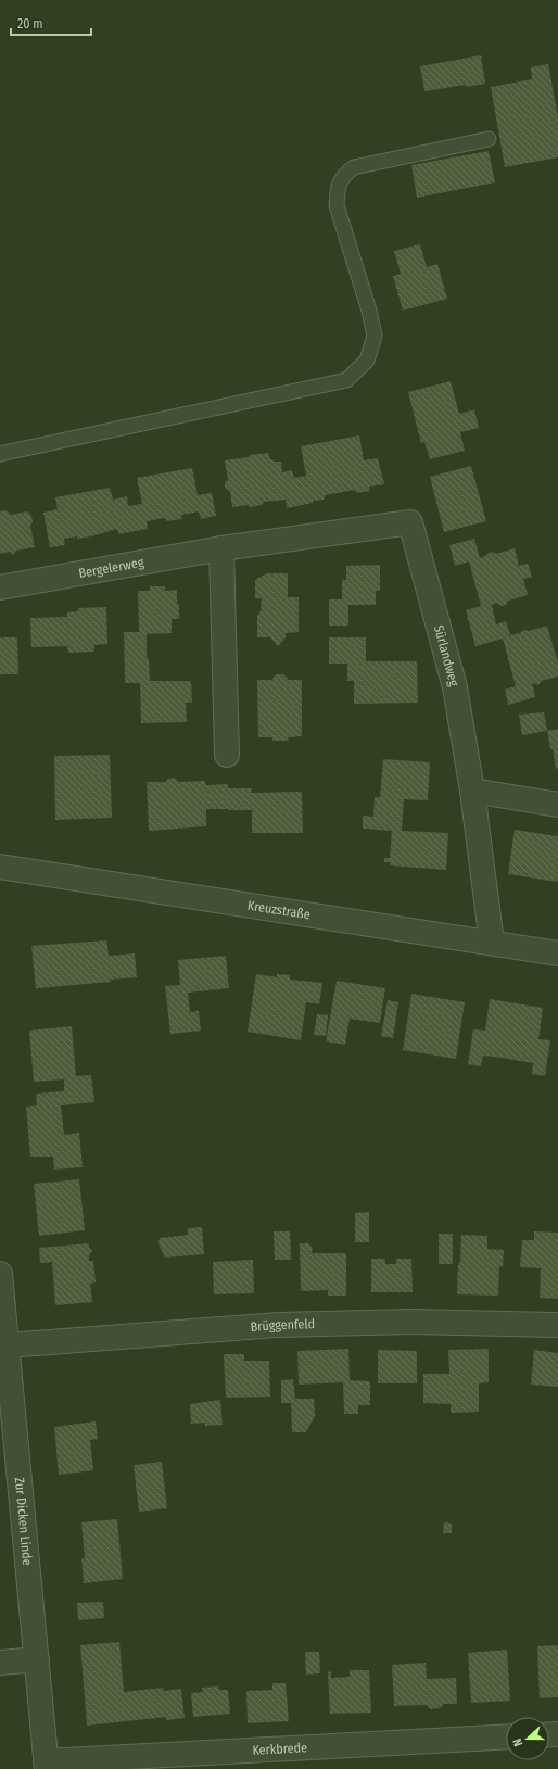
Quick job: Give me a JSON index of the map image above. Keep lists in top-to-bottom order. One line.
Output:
{"streets":{"street":["Bergelerweg","Sürlandweg","Kreuzstraße","Brüggenfeld","Zur Dicken Linde","Kerkbrede"]},"crossings":[["Bergelerweg","Sürlandweg"],["Sürlandweg","Kreuzstraße"],["Brüggenfeld","Zur Dicken Linde"],["Zur Dicken Linde","Kerkbrede"]],"scale_bar":"20 m","north":"left"}
